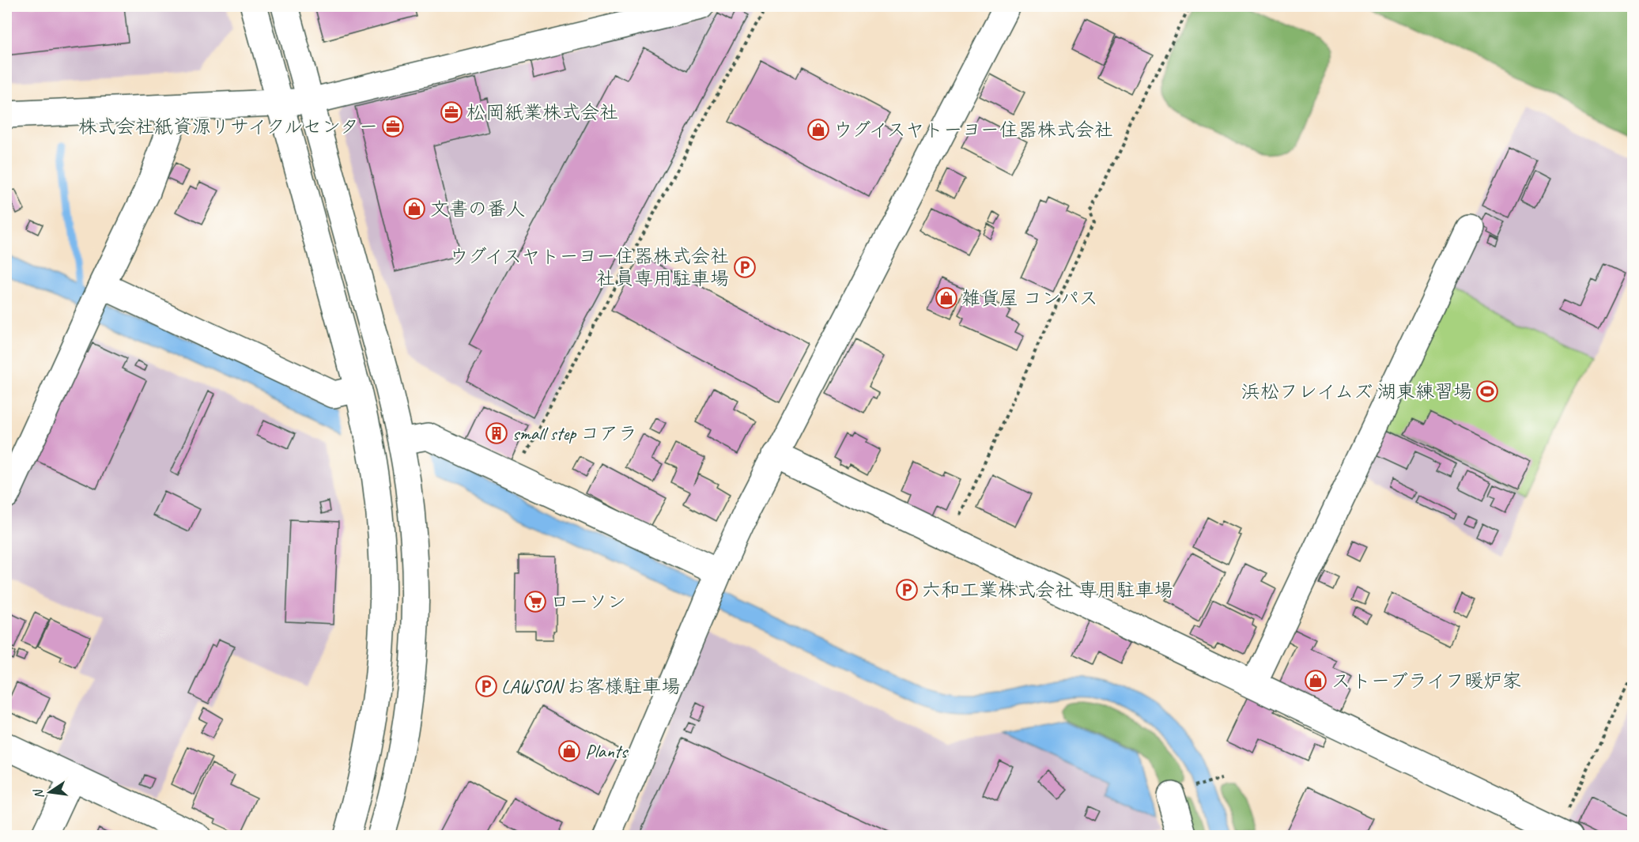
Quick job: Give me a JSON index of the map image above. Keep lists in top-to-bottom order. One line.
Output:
{"places":{"office":["松岡紙業株式会社","株式会社紙資源リサイクルセンター"],"shop":["ウグイスヤトーヨー住器株式会社","文書の番人","雑貨屋 コンパス","ストーブライフ暖炉家","Plants"],"parking":["ウグイスヤトーヨー住器株式会社 社員専用駐車場","六和工業株式会社 専用駐車場","LAWSON お客様駐車場"],"sports":["浜松フレイムズ 湖東練習場"],"building":["small step コアラ"],"supermarket":["ローソン"]},"north":"left"}
